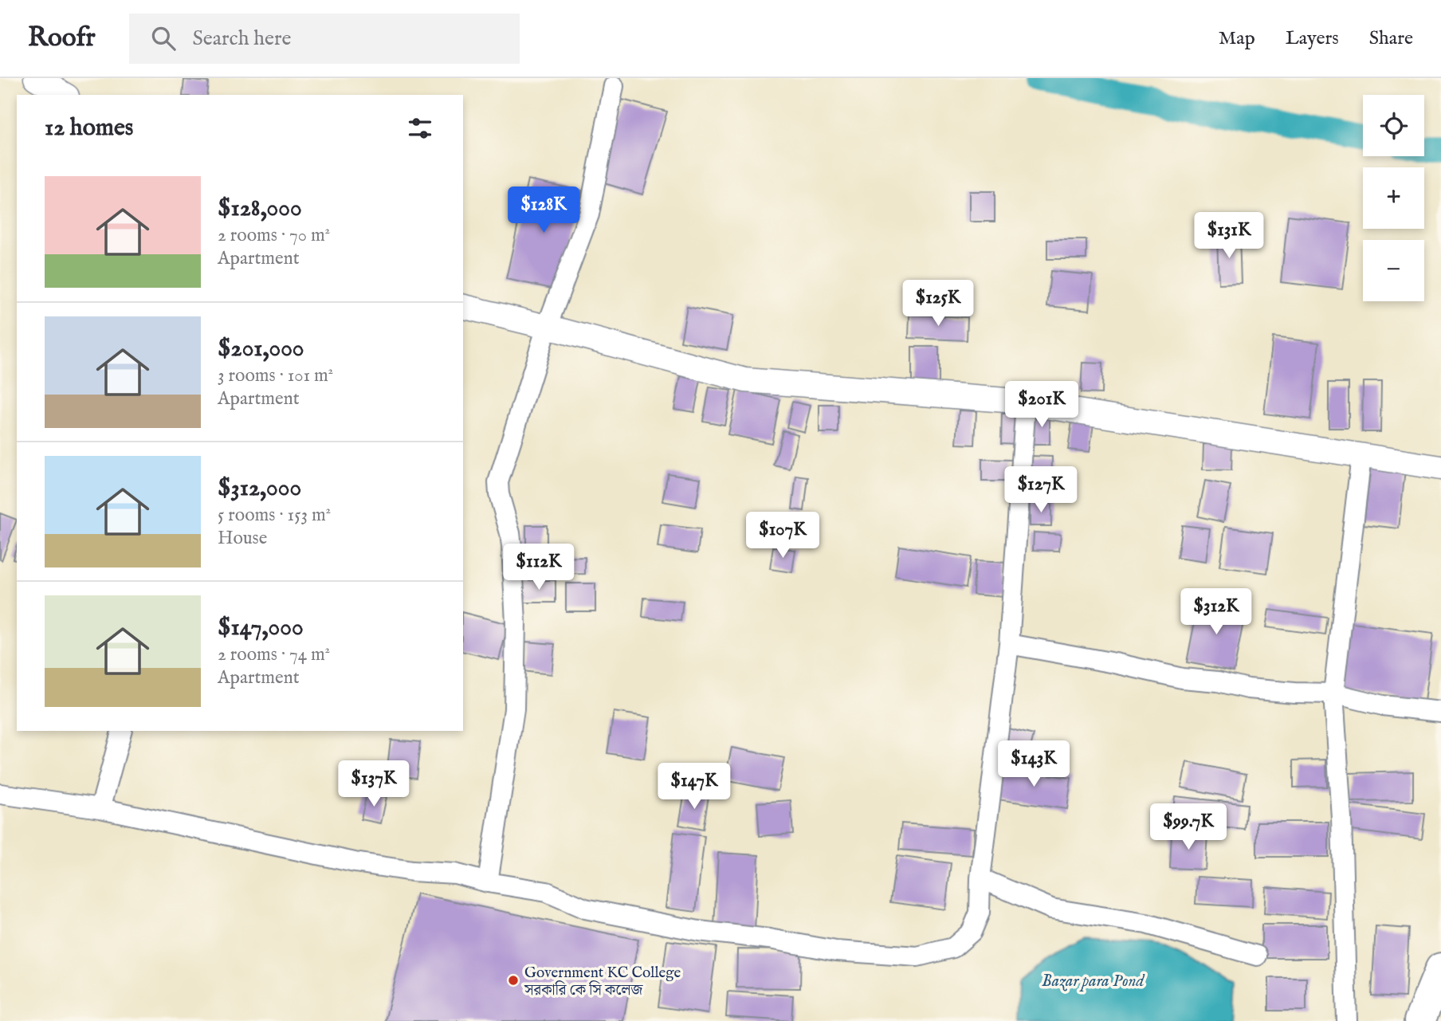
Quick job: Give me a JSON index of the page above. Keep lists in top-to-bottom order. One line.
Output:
{"water":["Bazar para Pond"],"places":["Government KC College সরকারি কে সি কলেজ"],"page":{"header":"Roofr","search":"Search here","nav":["Map","Layers","Share"],"map_buttons":["+","−"],"heading":"12 homes","list":[{"name":"$128,000","note":"2 rooms · 70 m² · Apartment"},{"name":"$201,000","note":"3 rooms · 101 m² · Apartment"},{"name":"$312,000","note":"5 rooms · 153 m² · House"},{"name":"$147,000","note":"2 rooms · 74 m² · Apartment"}],"price":["$128K","$131K","$125K","$201K","$127K","$107K","$112K","$312K","$143K","$137K","$147K","$99.7K"]}}
